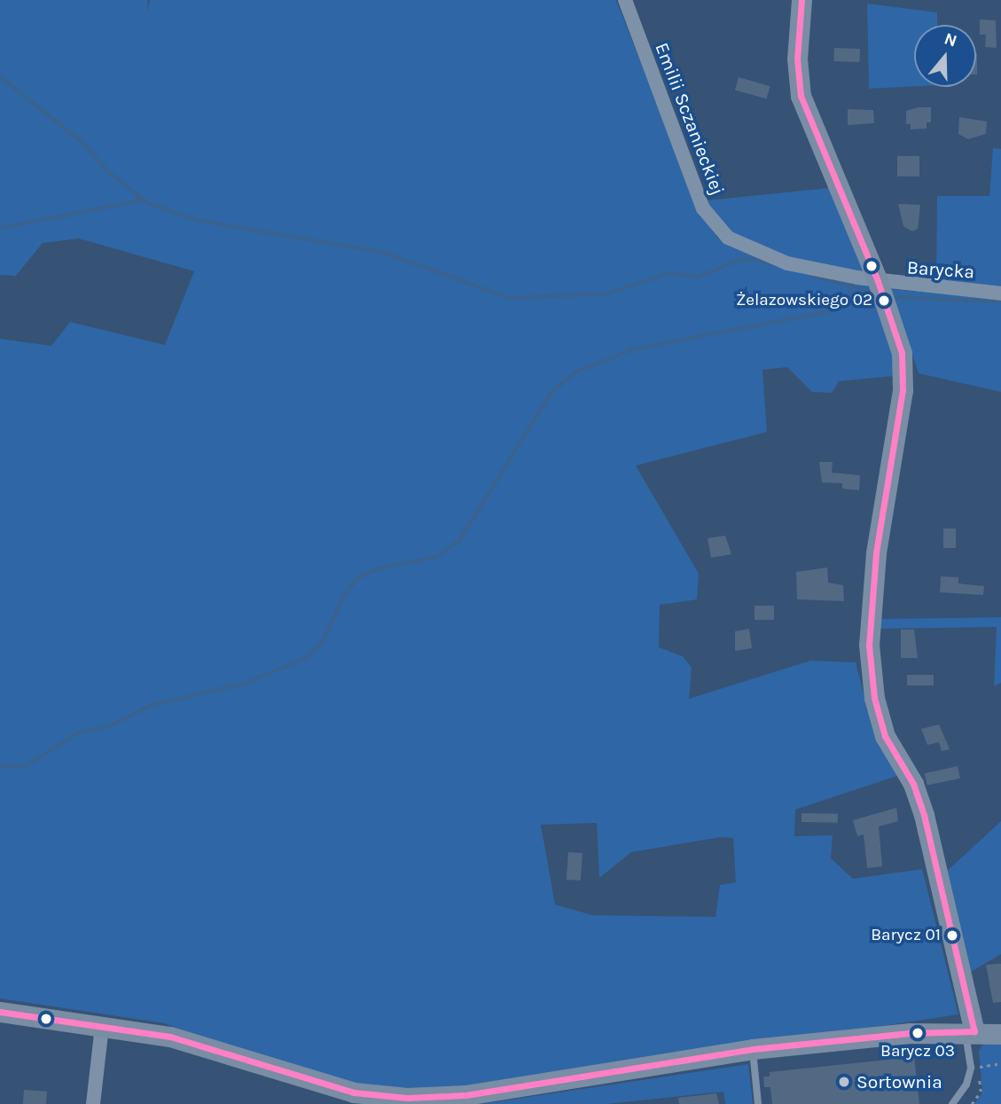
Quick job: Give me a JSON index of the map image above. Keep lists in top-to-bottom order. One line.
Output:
{"streets":{"street":["Emilii Sczanieckiej","Barycka"]},"crossings":[["Emilii Sczanieckiej","Barycka"]],"places":["Żelazowskiego 02","Barycz 01","Barycz 03","Sortownia"],"north":"top"}
